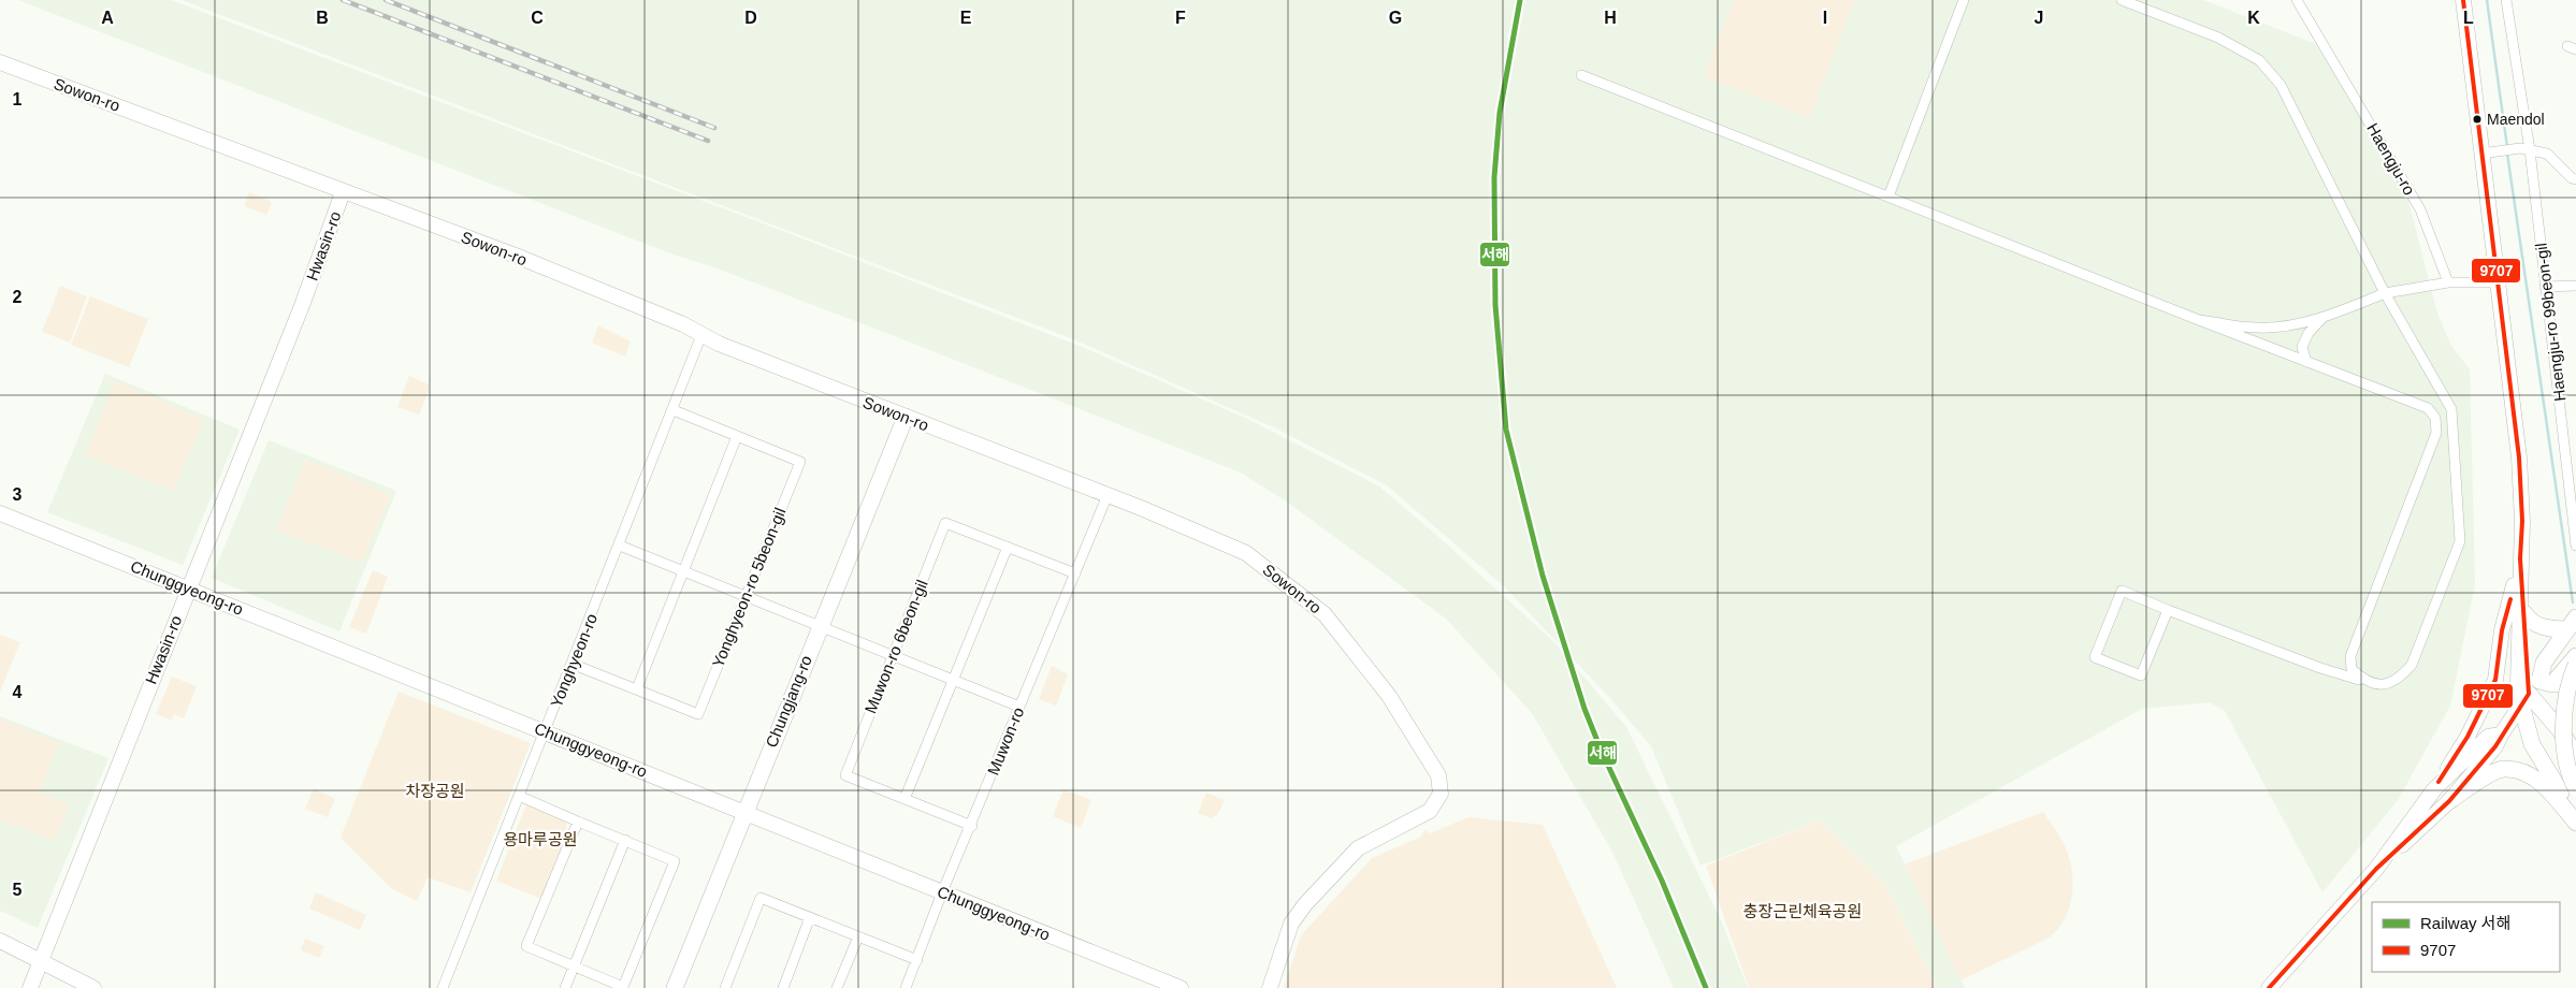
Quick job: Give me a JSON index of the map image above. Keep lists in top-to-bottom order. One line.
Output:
{"streets":{"main road":["Sowon-ro","Hwasin-ro","Chunggyeong-ro","Chungjang-ro"],"street":["Haengju-ro","Haengju-ro 99beon-gil","Yonghyeon-ro 5beon-gil","Muwon-ro 6beon-gil","Yonghyeon-ro","Muwon-ro"]},"crossings":[["Sowon-ro","Hwasin-ro"],["Sowon-ro","Yonghyeon-ro"],["Sowon-ro","Chungjang-ro"],["Sowon-ro","Muwon-ro"],["Hwasin-ro","Chunggyeong-ro"],["Chunggyeong-ro","Yonghyeon-ro"],["Chunggyeong-ro","Chungjang-ro"],["Chunggyeong-ro","Muwon-ro"],["Yonghyeon-ro 5beon-gil","Yonghyeon-ro"],["Muwon-ro 6beon-gil","Muwon-ro"]],"parks":["차장공원","용마루공원","충장근린체육공원"],"places":["Maendol"],"lines":["rail line 서해","transit line 9707"],"legend":["Railway 서해","9707"],"grid":{"columns":["A","B","C","D","E","F","G","H","I","J","K","L"],"rows":["1","2","3","4","5"]}}
